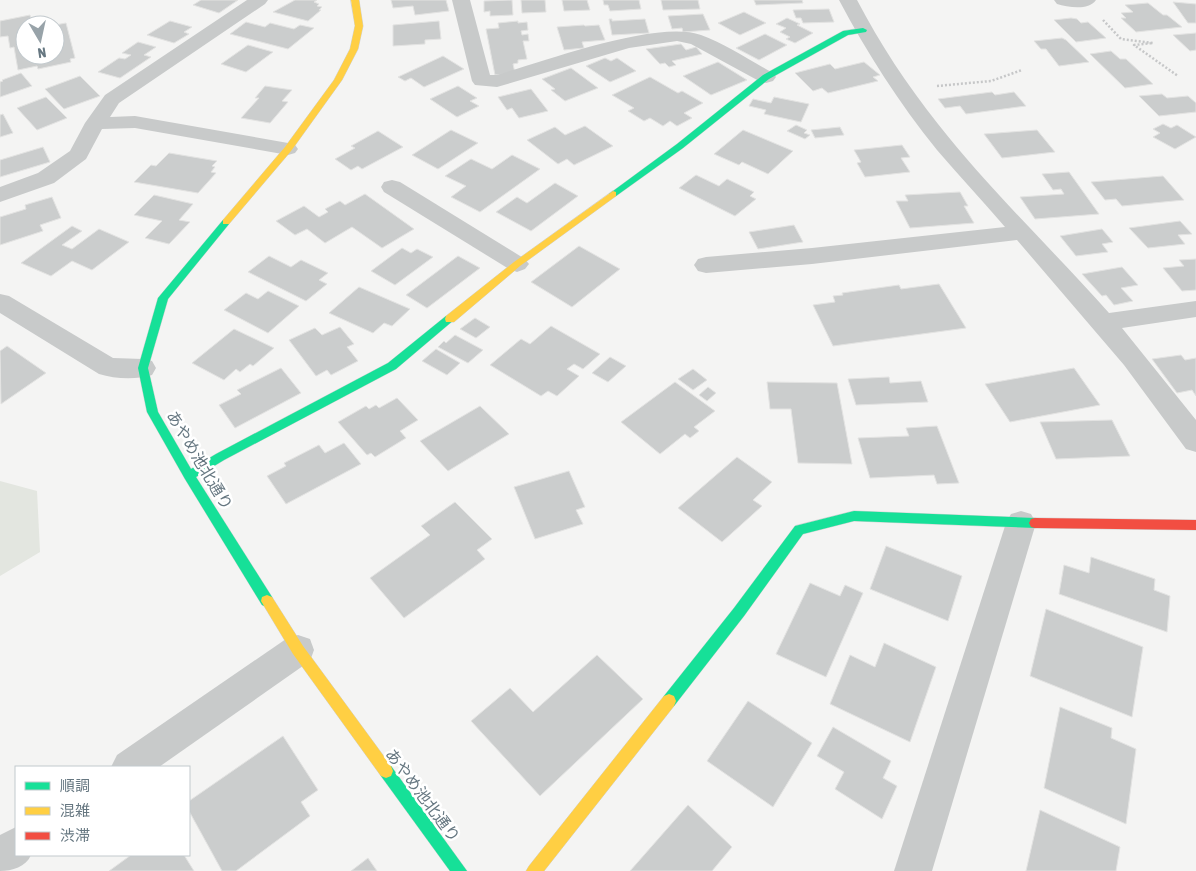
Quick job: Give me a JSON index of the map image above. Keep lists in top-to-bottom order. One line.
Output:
{"streets":{"street":["あやめ池北通り"]},"legend":["順調","混雑","渋滞"],"north":"bottom"}
